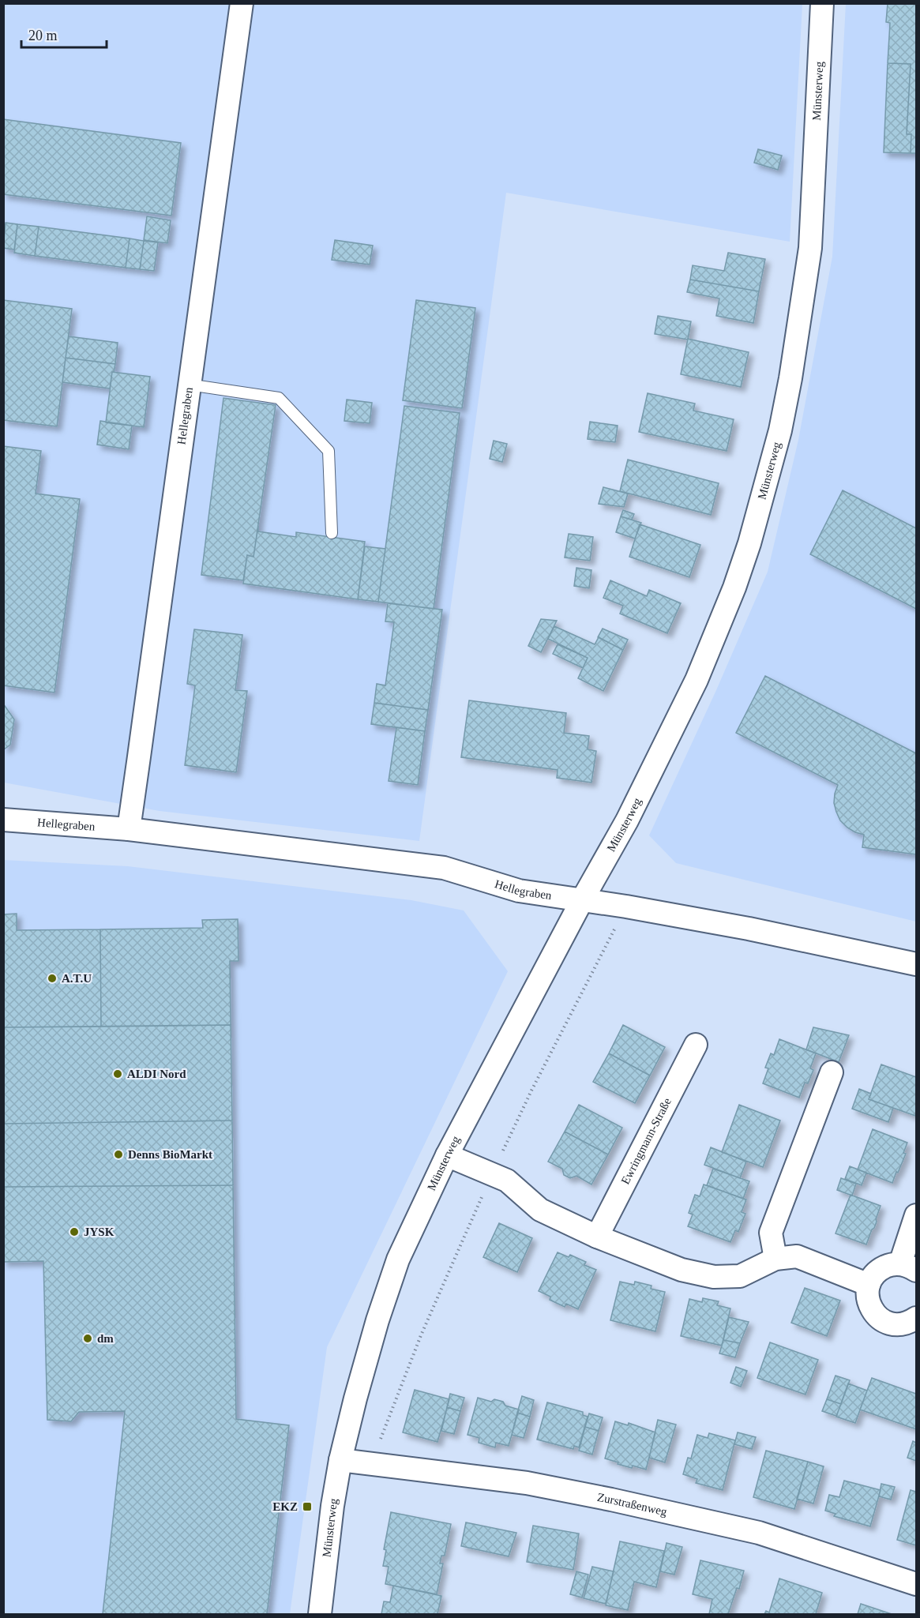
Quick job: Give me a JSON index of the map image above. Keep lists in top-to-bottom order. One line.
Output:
{"streets":{"street":["Münsterweg","Hellegraben","Ewringmann-Straße","Zurstraßenweg"]},"crossings":[["Münsterweg","Hellegraben"],["Münsterweg","Zurstraßenweg"]],"places":{"other":["A.T.U","ALDI Nord","Denns BioMarkt","JYSK","dm"],"transit":["EKZ"]},"scale_bar":"20 m"}
